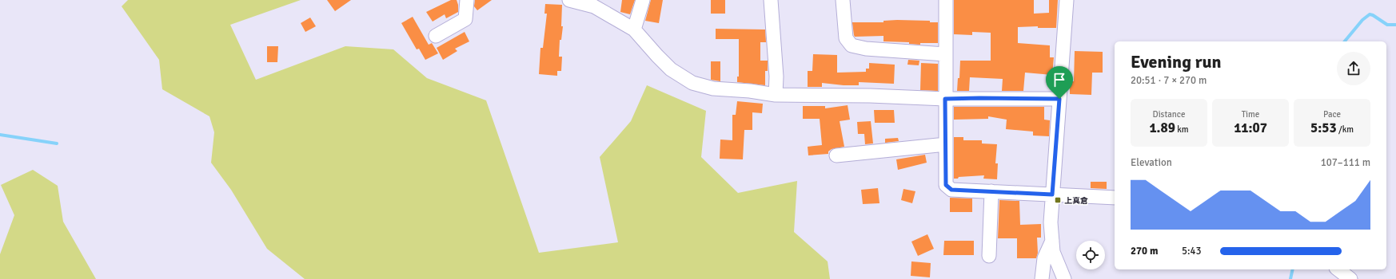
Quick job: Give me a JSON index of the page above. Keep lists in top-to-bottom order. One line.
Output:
{"places":{"transit":["上真倉"]},"page":{"heading":["Evening run","20:51 · 7 × 270 m"],"stats":[["Distance","1.89 km"],["Time","11:07"],["Pace","5:53 /km"]],"chart":["Elevation","107–111 m"],"list":[{"name":"270 m","note":"5:43"}]}}
